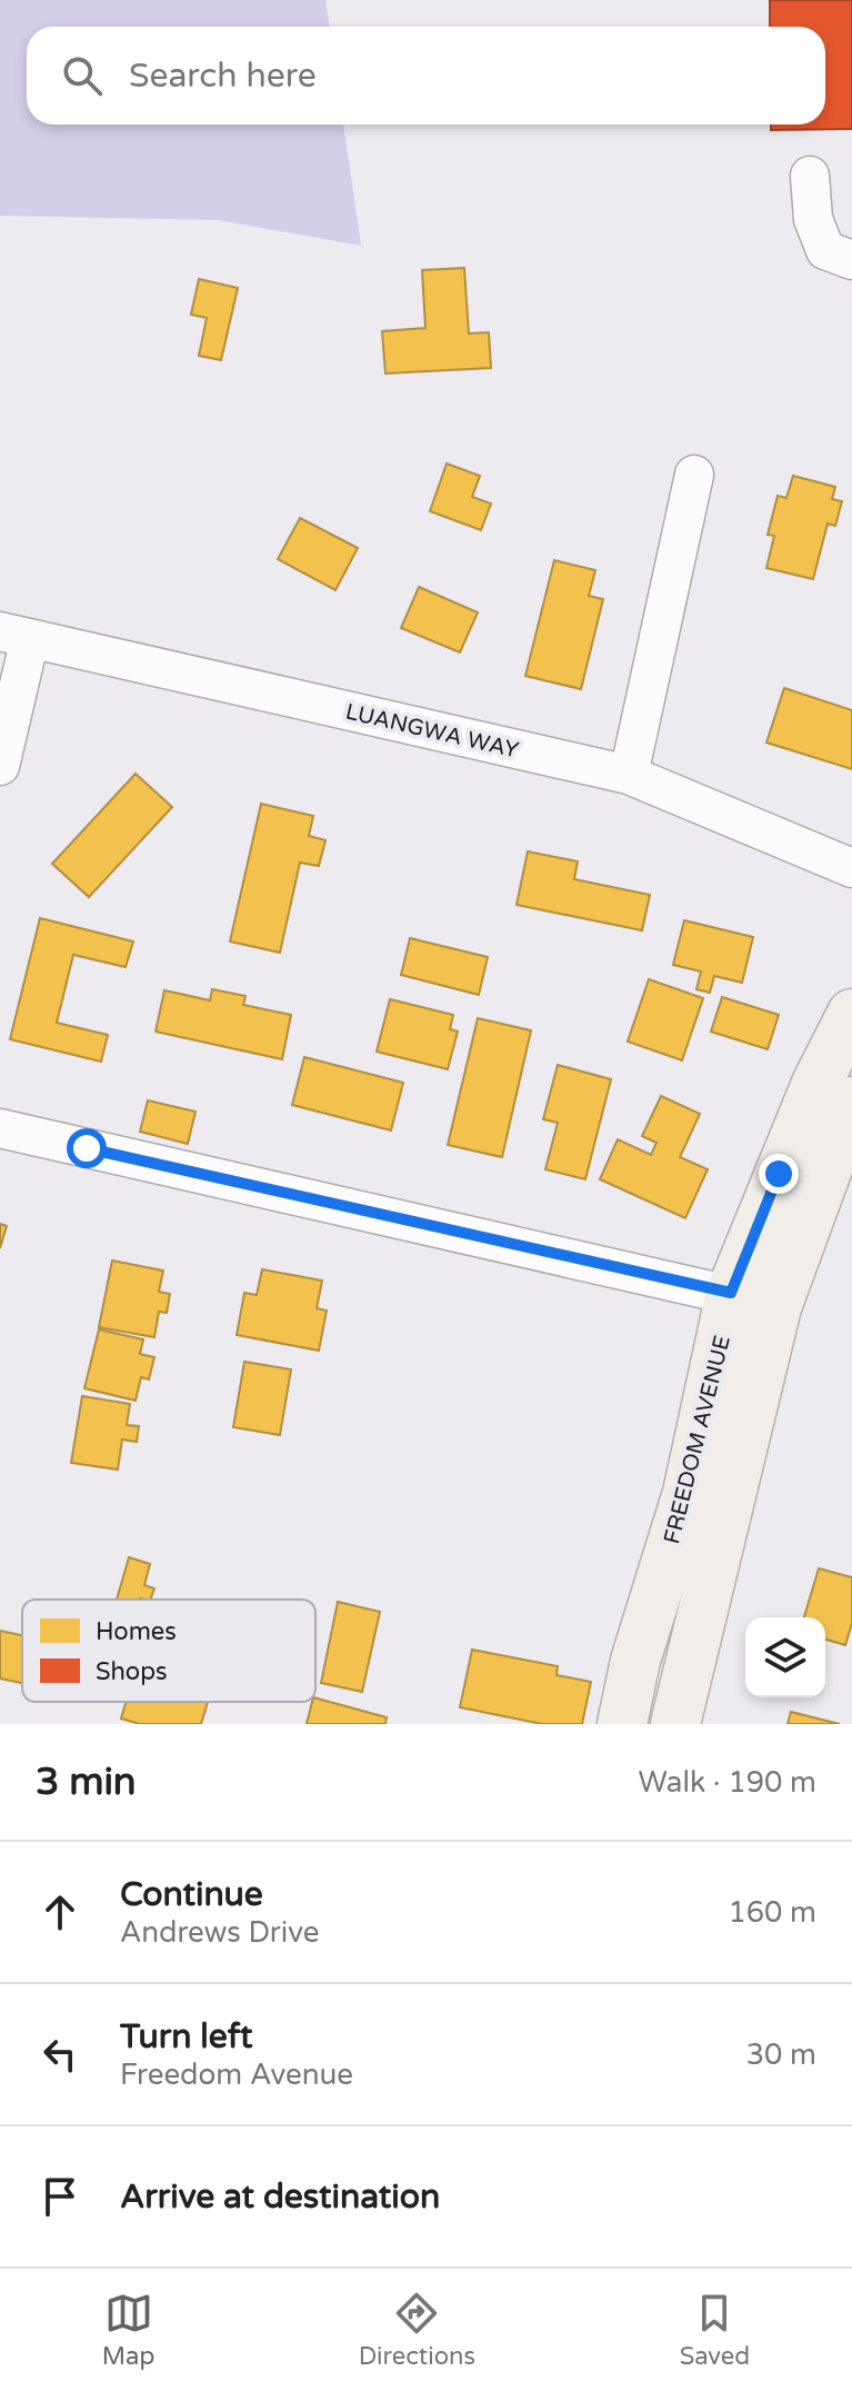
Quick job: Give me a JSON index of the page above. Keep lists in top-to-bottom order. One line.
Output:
{"streets":{"main road":["FREEDOM AVENUE"],"street":["LUANGWA WAY"]},"legend":["Homes","Shops"],"page":{"search":"Search here","heading":["3 min","Walk · 190 m"],"list":[["Continue","Andrews Drive","160 m"],["Turn left","Freedom Avenue","30 m"],"Arrive at destination"],"nav":["Map","Directions","Saved"]}}
